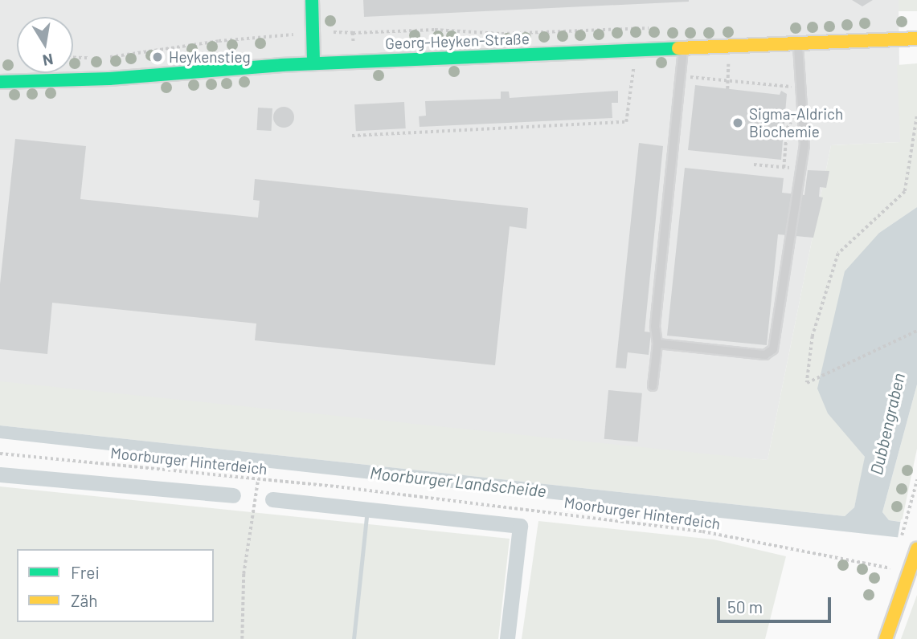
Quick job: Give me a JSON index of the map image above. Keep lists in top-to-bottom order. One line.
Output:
{"streets":{"main road":["Georg-Heyken-Straße"],"path":["Moorburger Hinterdeich"]},"water":["Dubbengraben","Moorburger Landscheide"],"places":["Heykenstieg","Sigma-Aldrich Biochemie"],"legend":["Frei","Zäh"],"scale_bar":"50 m","north":"bottom"}
